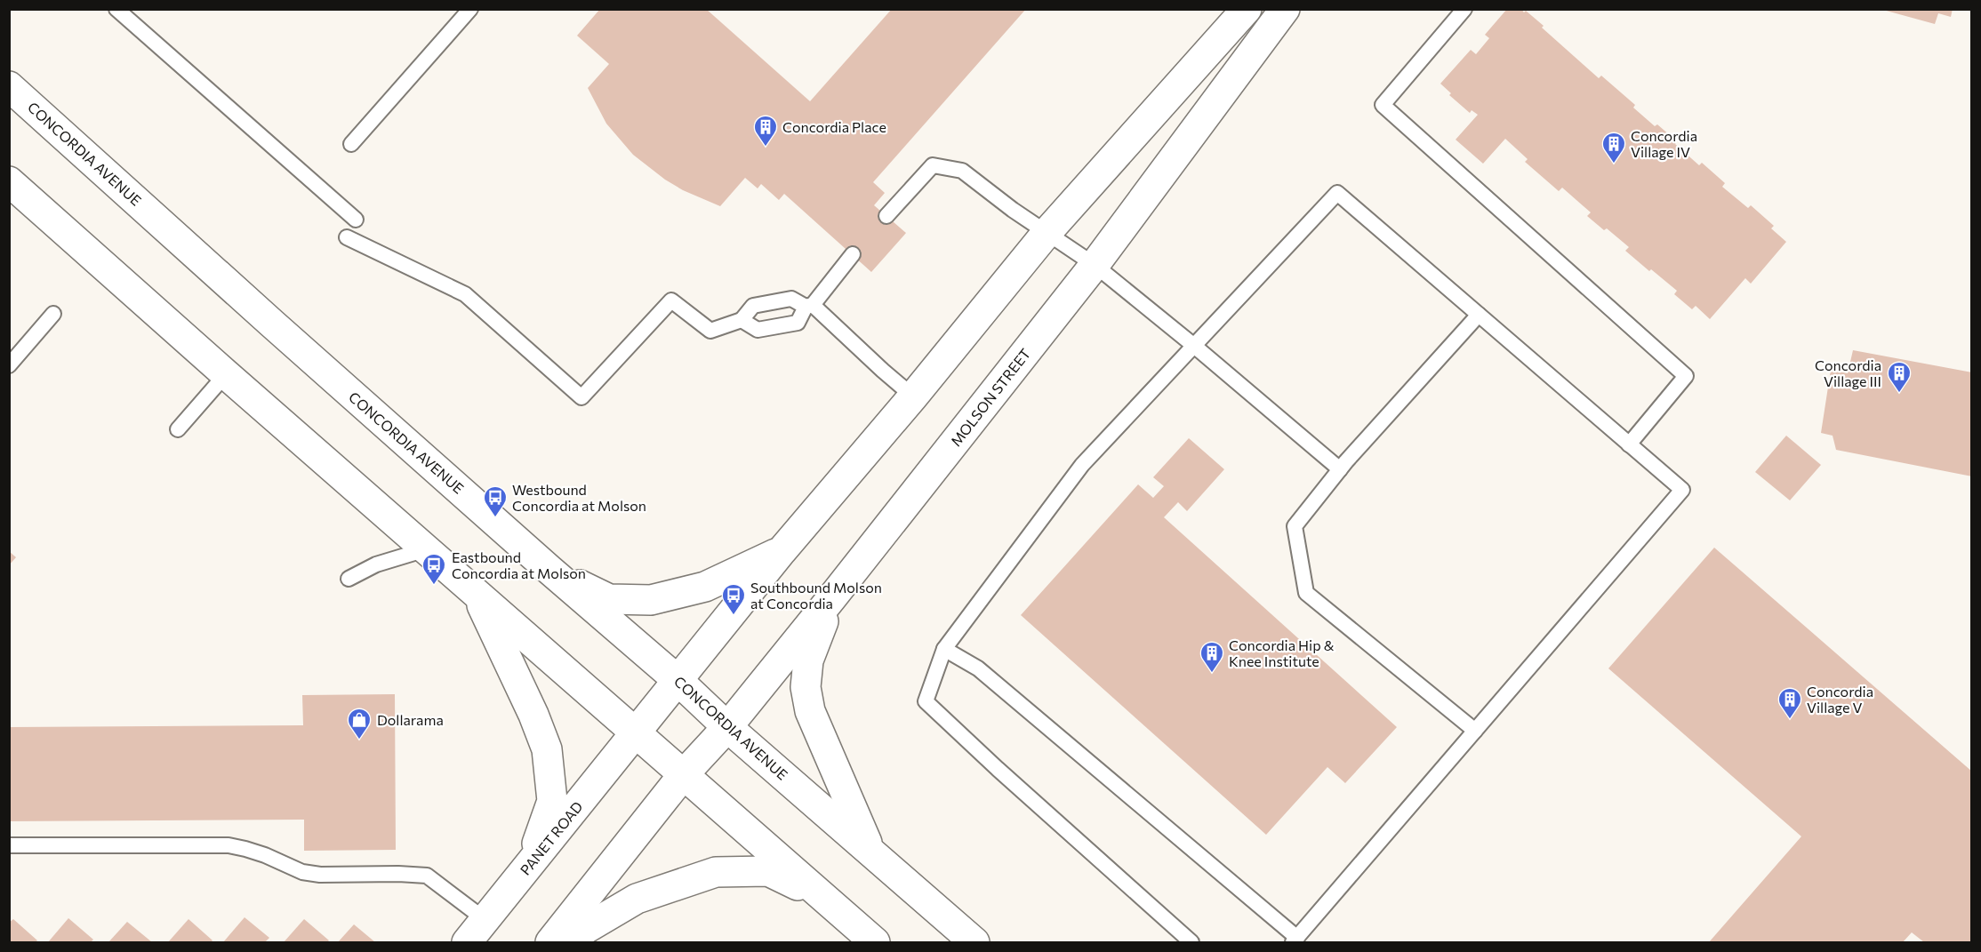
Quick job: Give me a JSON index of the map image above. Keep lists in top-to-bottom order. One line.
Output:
{"streets":{"main road":["CONCORDIA AVENUE","MOLSON STREET","PANET ROAD"]},"crossings":[["CONCORDIA AVENUE","MOLSON STREET"]],"places":{"building":["Concordia Place","Concordia Village IV","Concordia Village III","Concordia Hip & Knee Institute","Concordia Village V"],"bus stop":["Westbound Concordia at Molson","Eastbound Concordia at Molson","Southbound Molson at Concordia"],"shop":["Dollarama"]}}
